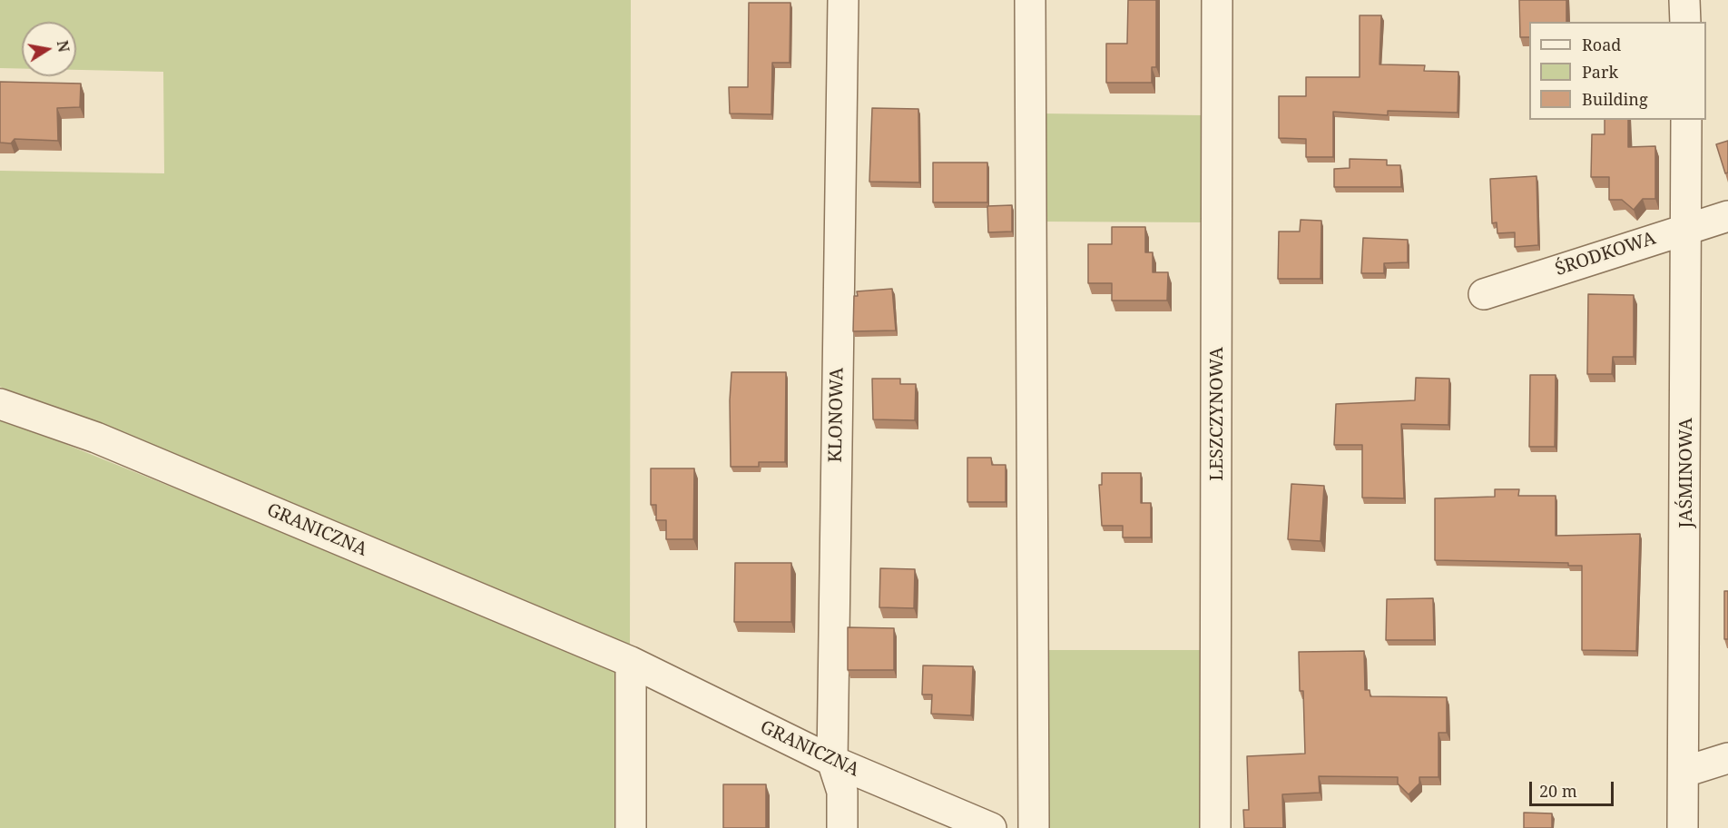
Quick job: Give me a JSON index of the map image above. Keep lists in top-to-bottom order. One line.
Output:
{"streets":{"street":["ŚRODKOWA","LESZCZYNOWA","KLONOWA","JAŚMINOWA","GRANICZNA"]},"crossings":[["ŚRODKOWA","JAŚMINOWA"],["KLONOWA","GRANICZNA"]],"legend":["Road","Park","Building"],"scale_bar":"20 m","north":"right"}
